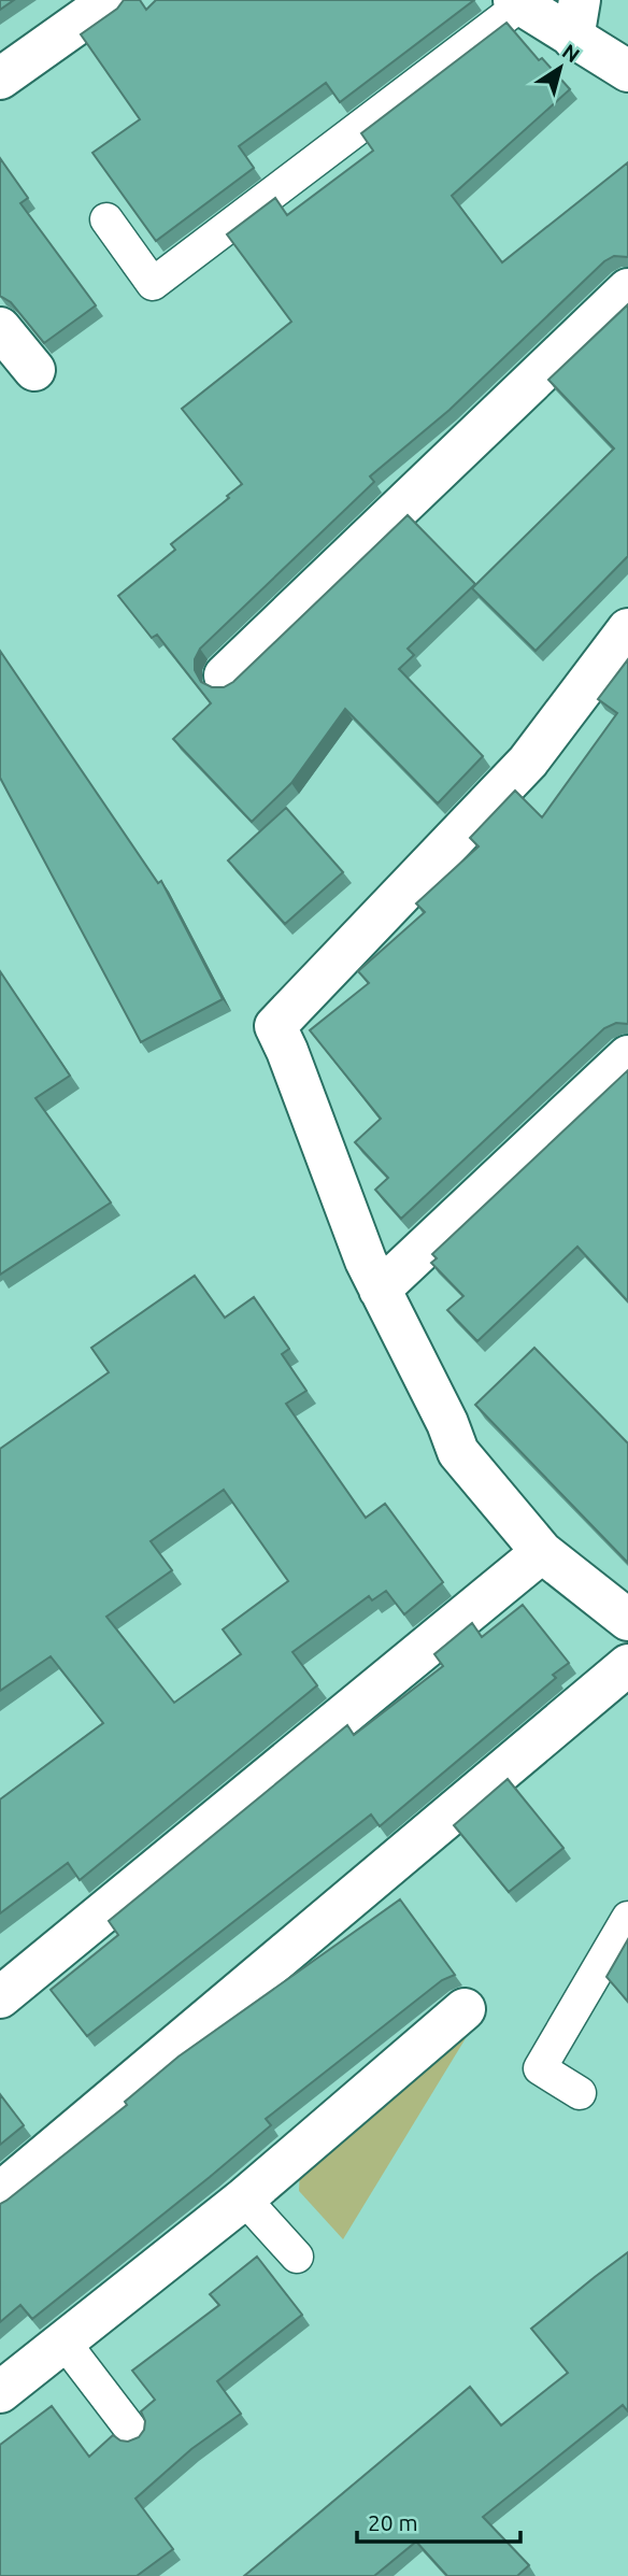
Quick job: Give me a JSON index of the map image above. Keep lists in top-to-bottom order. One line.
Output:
{"scale_bar":"20 m","north":"top right"}
